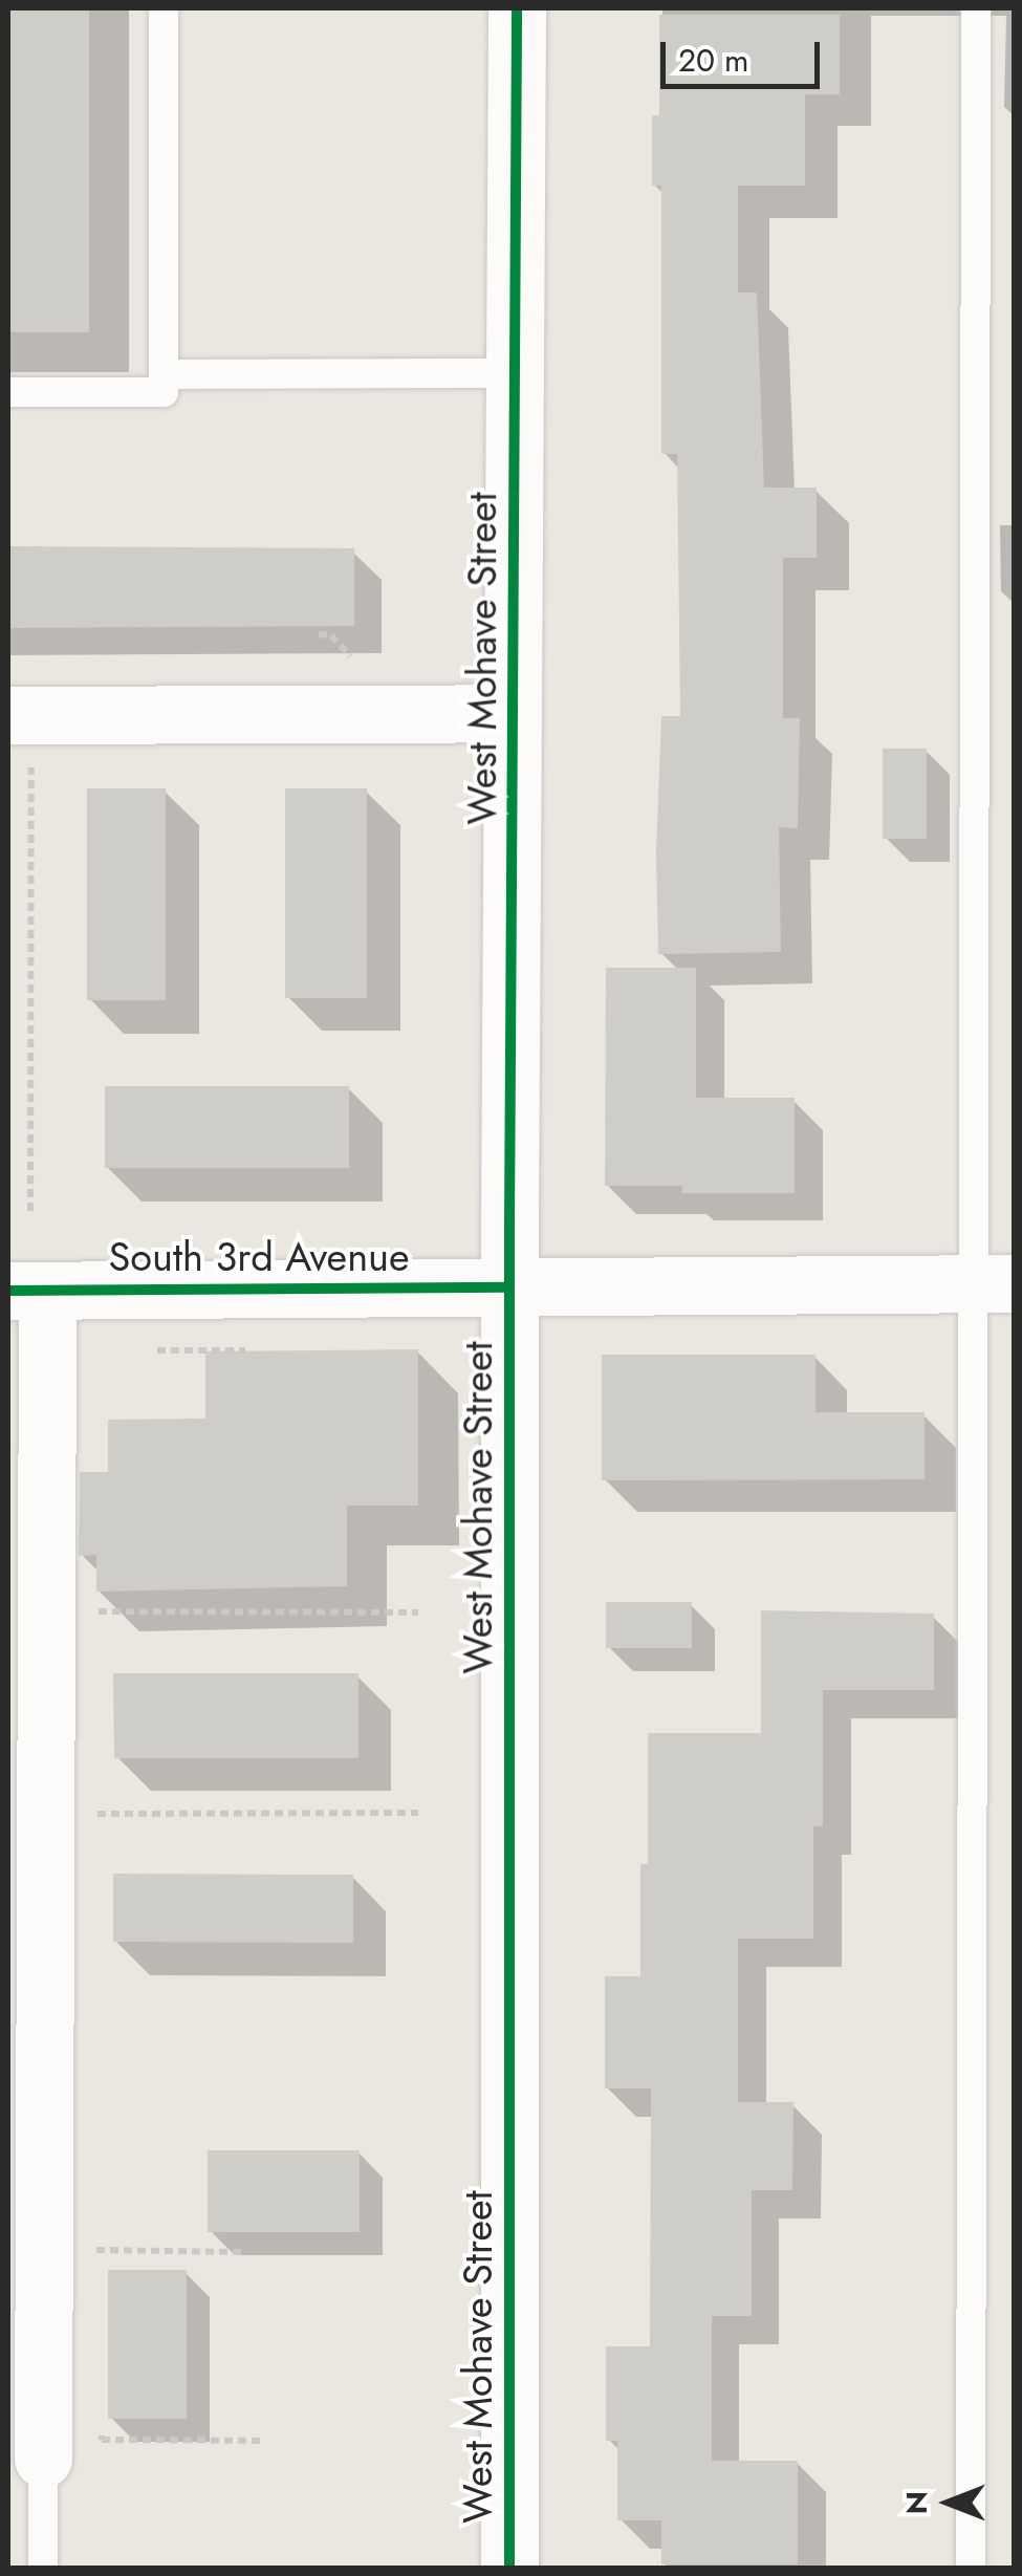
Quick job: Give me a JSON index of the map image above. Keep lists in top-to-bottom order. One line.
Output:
{"streets":{"street":["West Mohave Street","South 3rd Avenue"]},"crossings":[["West Mohave Street","South 3rd Avenue"]],"scale_bar":"20 m","north":"left"}
